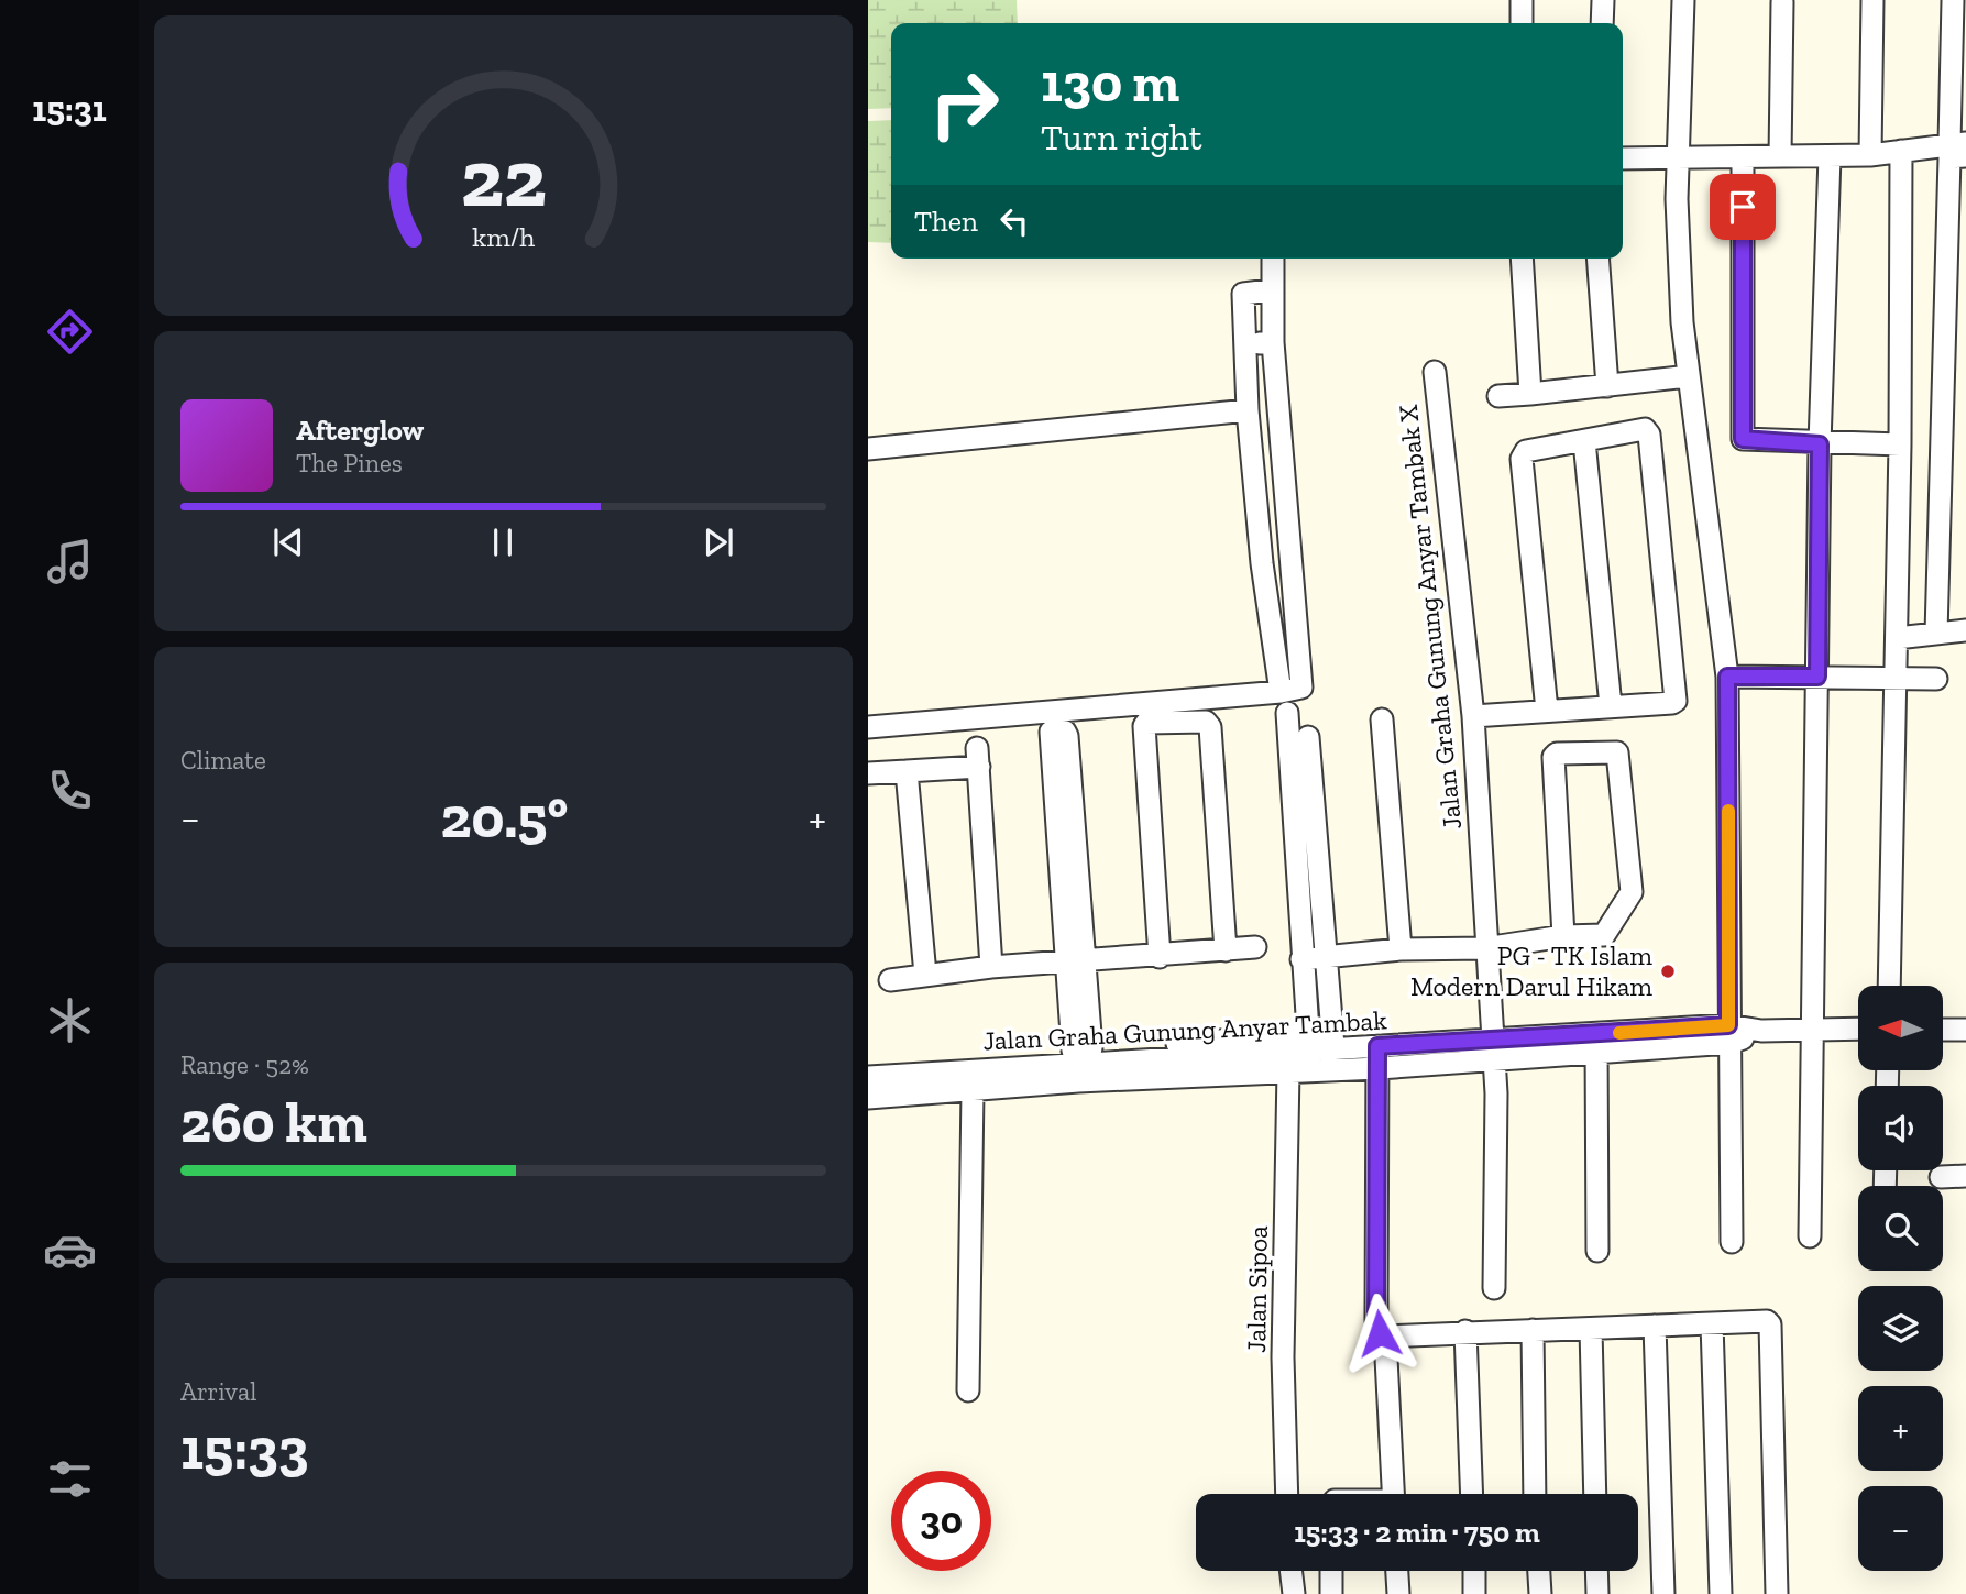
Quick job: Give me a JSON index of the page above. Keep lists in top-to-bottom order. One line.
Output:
{"streets":{"street":["Jalan Graha Gunung Anyar Tambak X","Jalan Graha Gunung Anyar Tambak","Jalan Sipoa"]},"crossings":[["Jalan Graha Gunung Anyar Tambak X","Jalan Graha Gunung Anyar Tambak"],["Jalan Graha Gunung Anyar Tambak","Jalan Sipoa"]],"places":["PG - TK Islam Modern Darul Hikam"],"north":"left","page":{"tabs":"15:31","turn":["130 m","Turn right"],"then":"Then","song":["Afterglow","The Pines"],"tile":["Climate",["Range · 52%","260 km"],["Arrival","15:33"]],"heat":["−","20.5°","+"],"map_buttons":["+","−"],"limit":"30","trip":"15:33 · 2 min · 750 m","gauge":["22","km/h"]}}
